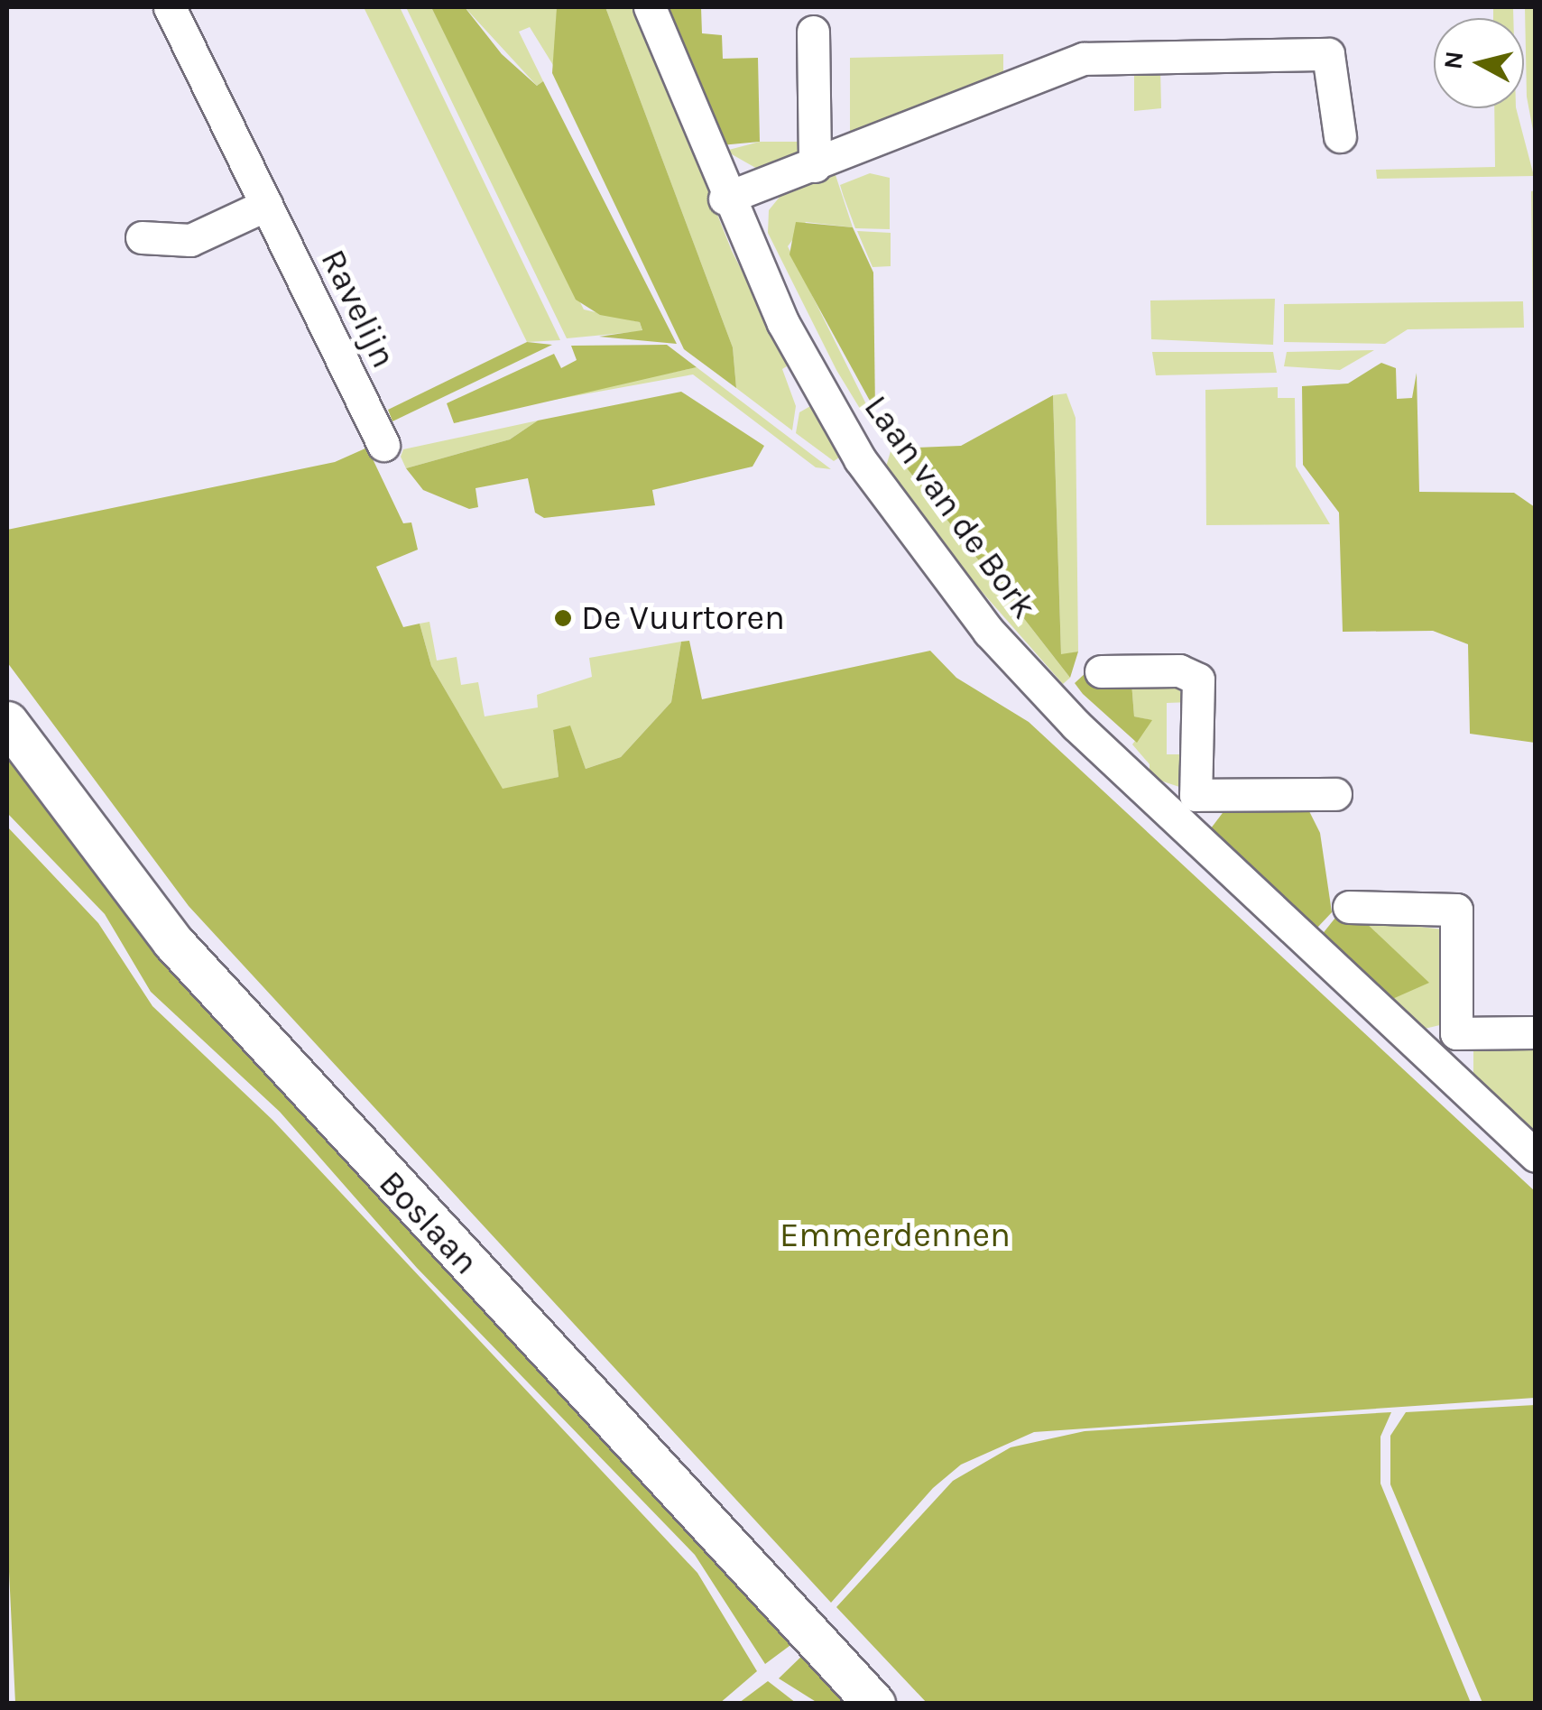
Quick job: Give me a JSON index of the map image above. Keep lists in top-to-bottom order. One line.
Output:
{"streets":{"main road":["Boslaan"],"street":["Ravelijn","Laan van de Bork"]},"parks":["Emmerdennen"],"places":["De Vuurtoren"],"north":"left"}
